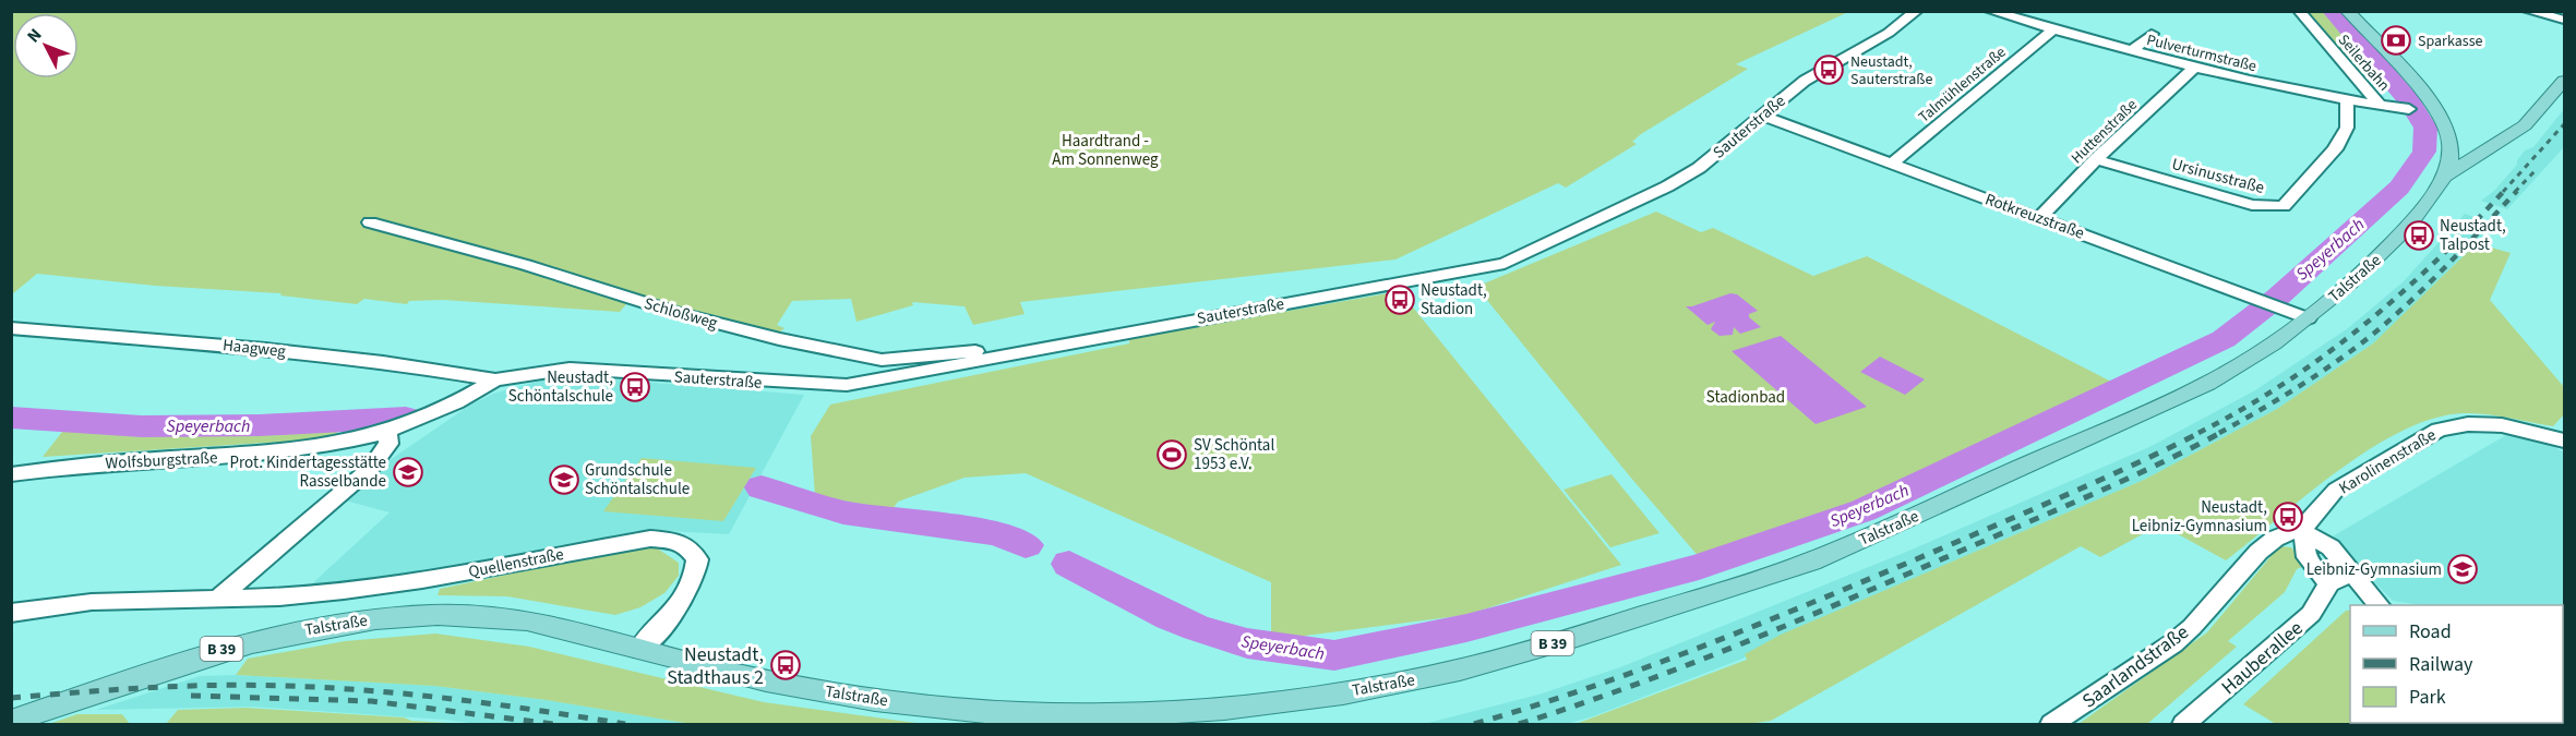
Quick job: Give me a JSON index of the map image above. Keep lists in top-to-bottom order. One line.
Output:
{"streets":{"main road":["Talstraße","B 39"],"street":["Pulverturmstraße","Seilerbahn","Talmühlenstraße","Sauterstraße","Huttenstraße","Ursinusstraße","Rotkreuzstraße","Schloßweg","Haagweg","Wolfsburgstraße","Karolinenstraße","Quellenstraße","Hauberallee","Saarlandstraße"]},"crossings":[["Pulverturmstraße","Seilerbahn"],["Pulverturmstraße","Talmühlenstraße"],["Pulverturmstraße","Huttenstraße"],["Pulverturmstraße","Ursinusstraße"],["Talmühlenstraße","Rotkreuzstraße"],["Sauterstraße","Rotkreuzstraße"],["Sauterstraße","Schloßweg"],["Sauterstraße","Haagweg"],["Huttenstraße","Ursinusstraße"],["Huttenstraße","Rotkreuzstraße"],["Rotkreuzstraße","Talstraße"],["Talstraße","Quellenstraße"],["Karolinenstraße","Saarlandstraße"]],"water":["Speyerbach"],"parks":["Haardtrand - Am Sonnenweg","Stadionbad"],"places":{"bank":["Sparkasse"],"bus stop":["Neustadt, Sauterstraße","Neustadt, Talpost","Neustadt, Stadion","Neustadt, Schöntalschule","Neustadt, Leibniz-Gymnasium","Neustadt, Stadthaus 2"],"sports":["SV Schöntal 1953 e.V."],"school or university":["Prot. Kindertagesstätte Rasselbande","Grundschule Schöntalschule","Leibniz-Gymnasium"]},"legend":["Road","Railway","Park"],"north":"top left"}
